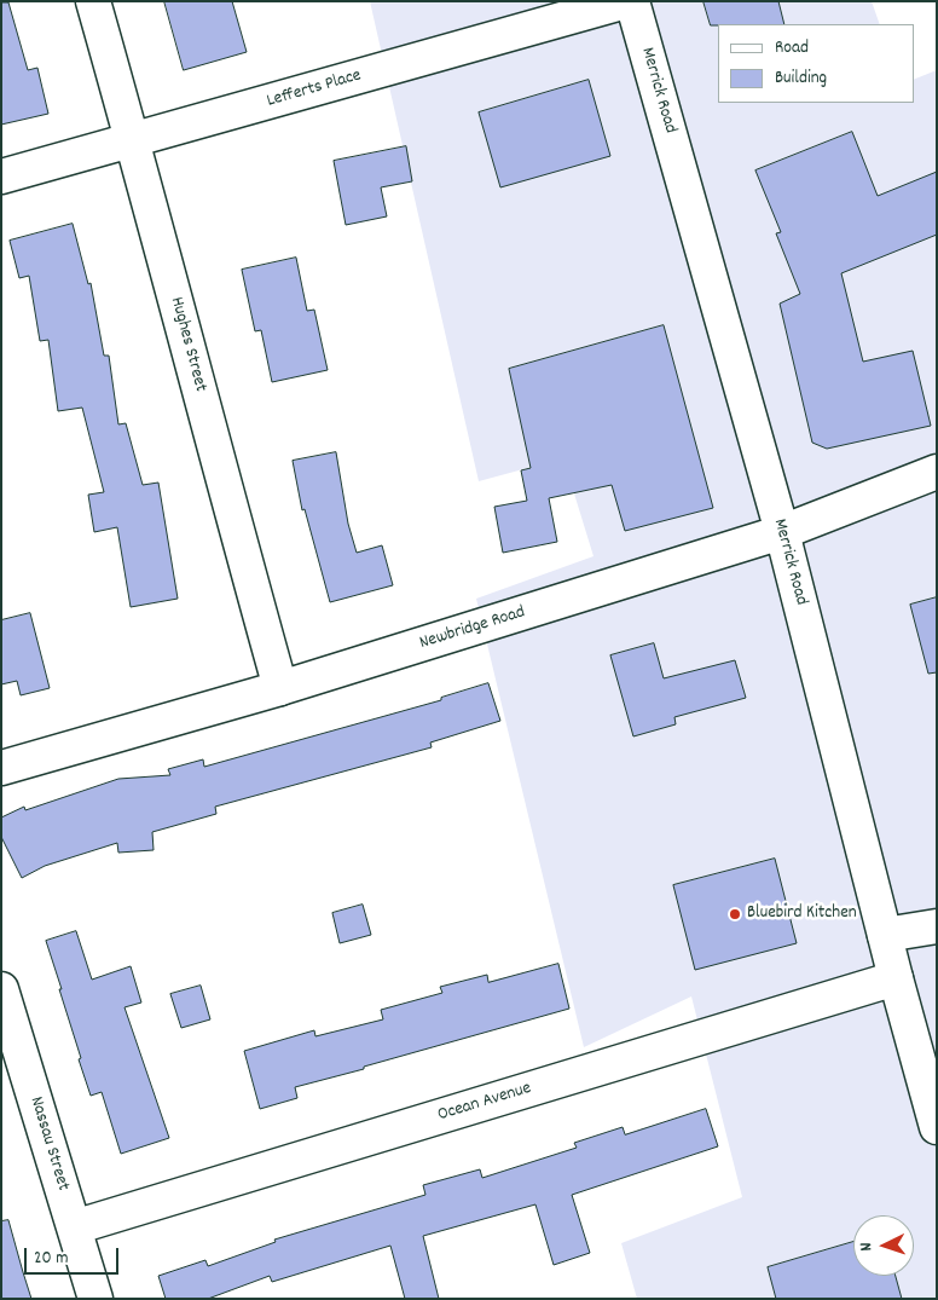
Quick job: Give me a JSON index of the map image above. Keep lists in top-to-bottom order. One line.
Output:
{"streets":{"street":["Lefferts Place","Merrick Road","Hughes Street","Newbridge Road","Ocean Avenue","Nassau Street"]},"crossings":[["Lefferts Place","Hughes Street"],["Merrick Road","Newbridge Road"],["Merrick Road","Ocean Avenue"],["Hughes Street","Newbridge Road"],["Ocean Avenue","Nassau Street"]],"places":["Bluebird Kitchen"],"legend":["Road","Building"],"scale_bar":"20 m","north":"left"}
